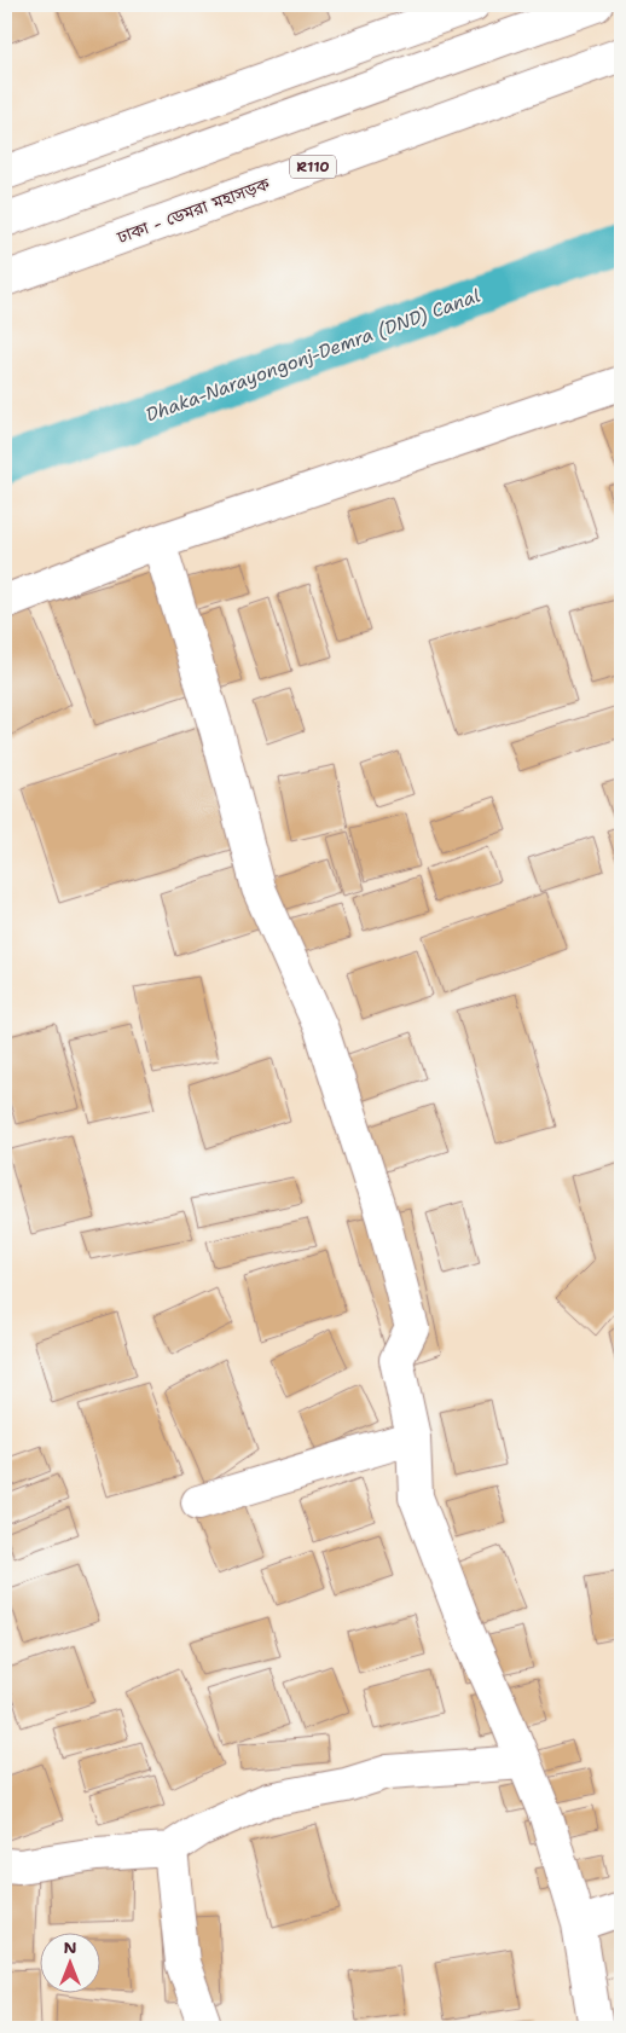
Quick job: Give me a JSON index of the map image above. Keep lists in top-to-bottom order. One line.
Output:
{"streets":{"street":["R110","ঢাকা - ডেমরা মহাসড়ক"]},"water":["Dhaka-Narayongonj-Demra (DND) Canal"],"north":"top"}
